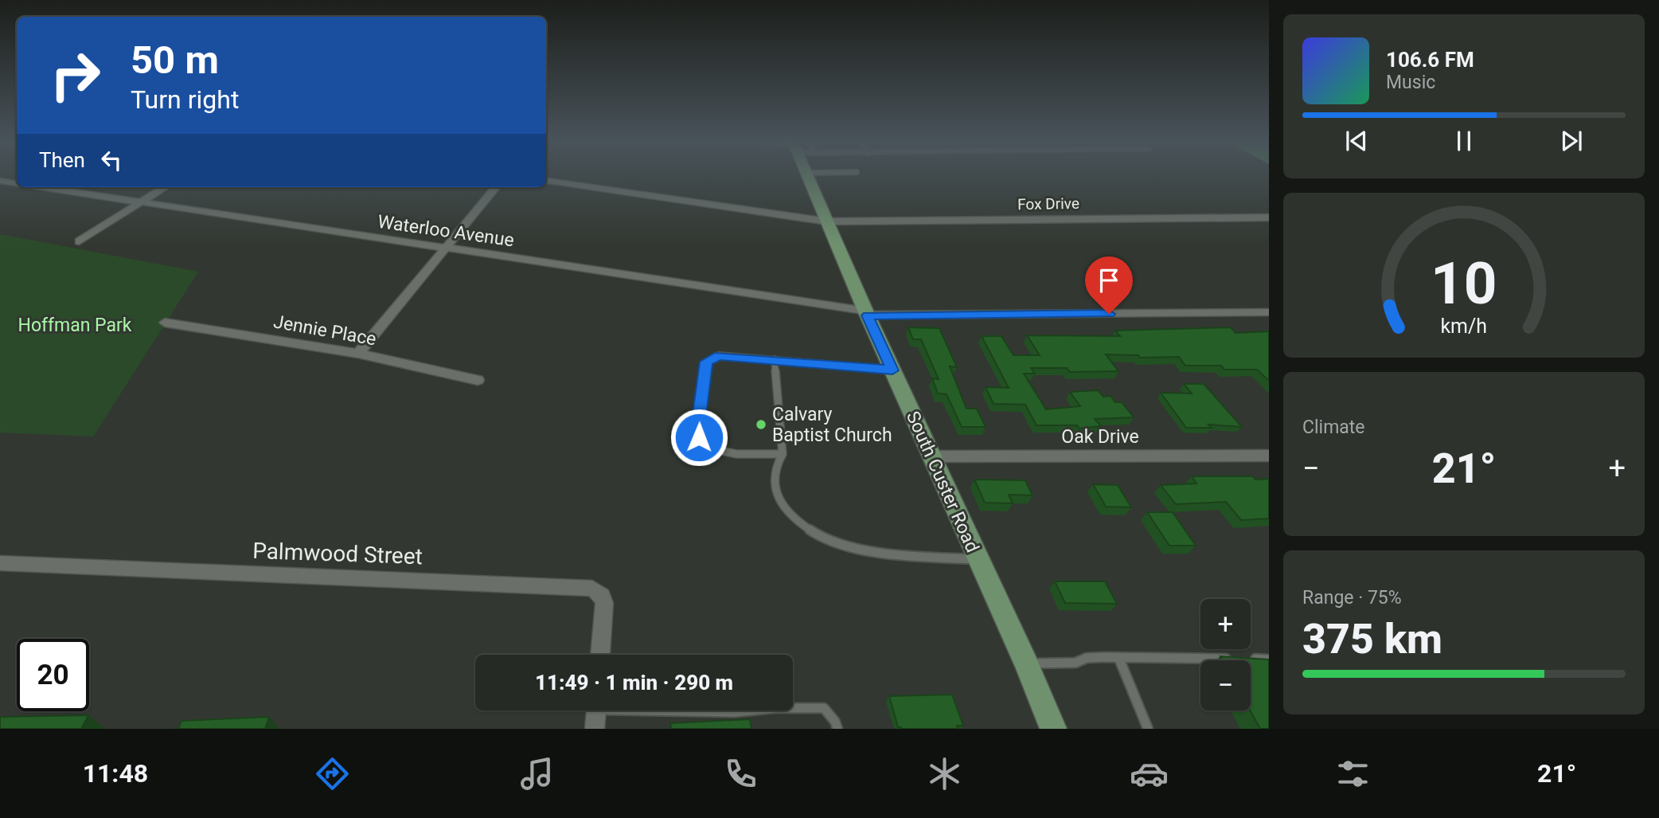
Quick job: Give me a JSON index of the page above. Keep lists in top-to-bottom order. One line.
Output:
{"streets":{"main road":["South Custer Road"],"street":["Fox Drive","Waterloo Avenue","Jennie Place","Oak Drive","Palmwood Street"]},"crossings":[["Fox Drive","South Custer Road"],["Waterloo Avenue","South Custer Road"],["Oak Drive","South Custer Road"]],"parks":["Hoffman Park"],"places":["Calvary Baptist Church"],"page":{"turn":["50 m","Turn right"],"song":["106.6 FM","Music"],"then":"Then","tile":["Climate",["Range · 75%","375 km"]],"heat":["−","21°","+"],"map_buttons":["+","−"],"limit":"20","trip":"11:49 · 1 min · 290 m","tabs":["11:48","21°"],"gauge":["10","km/h"]}}
